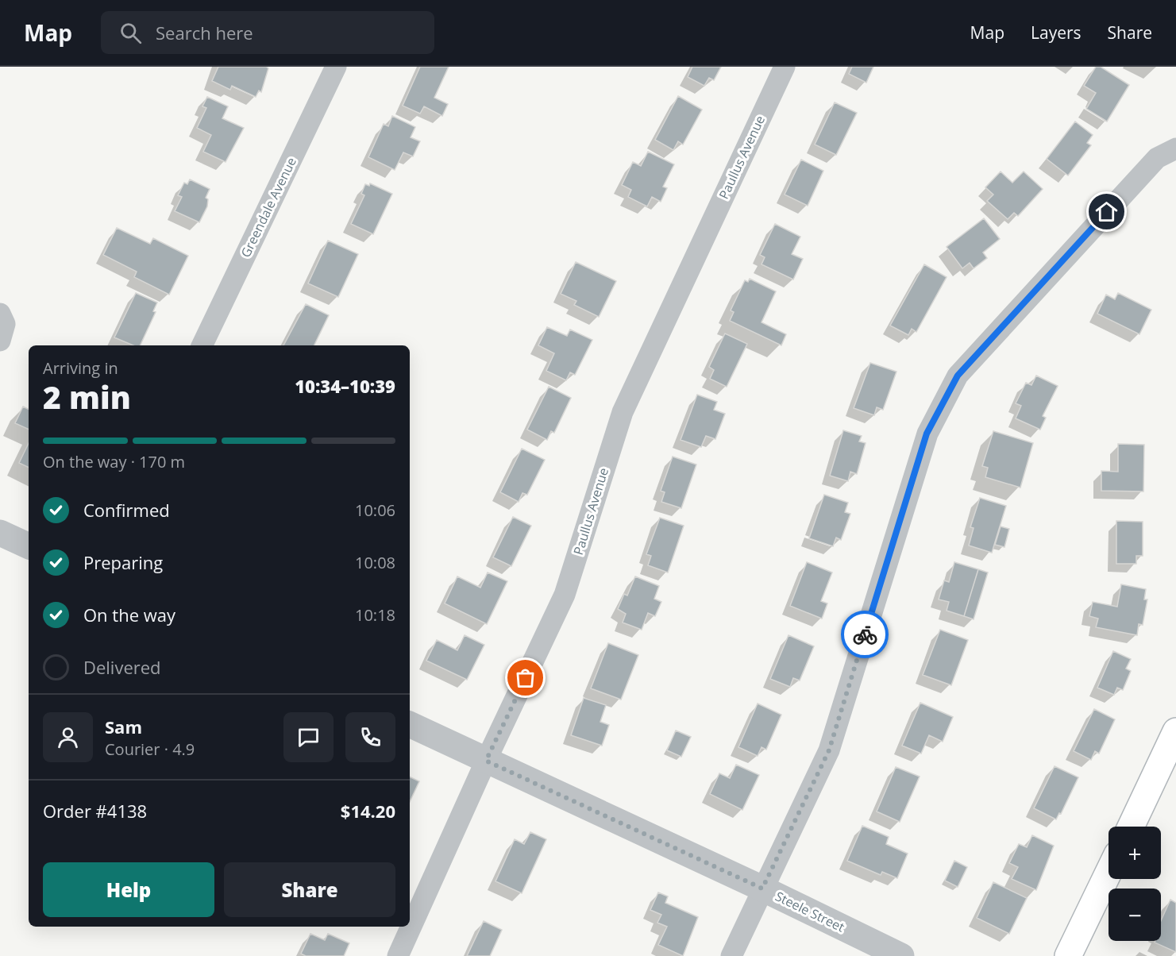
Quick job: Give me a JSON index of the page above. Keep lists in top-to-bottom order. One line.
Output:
{"streets":{"street":["Paullus Avenue","Greendale Avenue","Steele Street"]},"crossings":[["Paullus Avenue","Steele Street"]],"page":{"header":"Map","search":"Search here","nav":["Map","Layers","Share"],"heading":["2 min","Arriving in","10:34–10:39"],"panel":["Sam","Courier · 4.9","Order #4138","$14.20"],"bar":"On the way · 170 m","list":[["Confirmed","10:06"],["Preparing","10:08"],["On the way","10:18"],"Delivered"],"map_buttons":["+","−"],"buttons":["Help","Share"]}}
